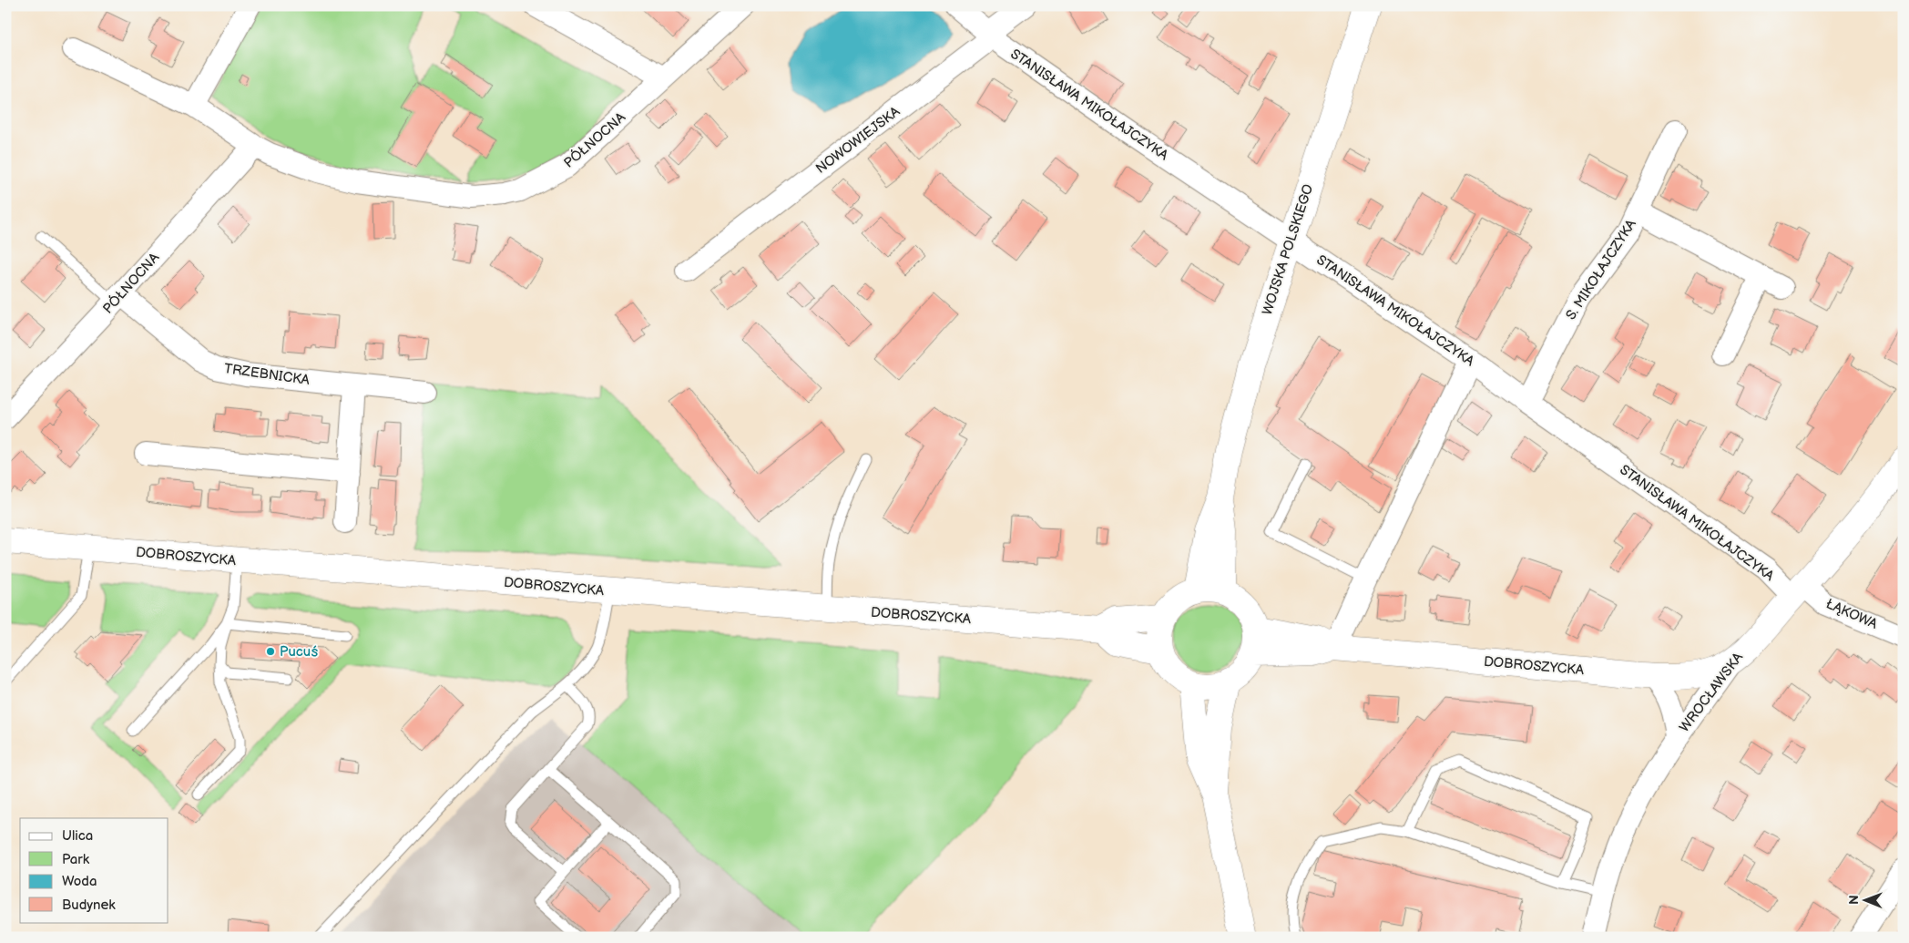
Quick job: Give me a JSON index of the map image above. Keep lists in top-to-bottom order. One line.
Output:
{"streets":{"main road":["WOJSKA POLSKIEGO","DOBROSZYCKA","WROCŁAWSKA"],"street":["STANISŁAWA MIKOŁAJCZYKA","PÓŁNOCNA","NOWOWIEJSKA","S. MIKOŁAJCZYKA","TRZEBNICKA","ŁĄKOWA"]},"crossings":[["STANISŁAWA MIKOŁAJCZYKA","NOWOWIEJSKA"],["STANISŁAWA MIKOŁAJCZYKA","WOJSKA POLSKIEGO"],["STANISŁAWA MIKOŁAJCZYKA","S. MIKOŁAJCZYKA"],["STANISŁAWA MIKOŁAJCZYKA","ŁĄKOWA"],["STANISŁAWA MIKOŁAJCZYKA","WROCŁAWSKA"],["PÓŁNOCNA","TRZEBNICKA"],["WOJSKA POLSKIEGO","DOBROSZYCKA"],["DOBROSZYCKA","WROCŁAWSKA"],["ŁĄKOWA","WROCŁAWSKA"]],"places":["Pucuś"],"legend":["Ulica","Park","Woda","Budynek"],"north":"left"}
